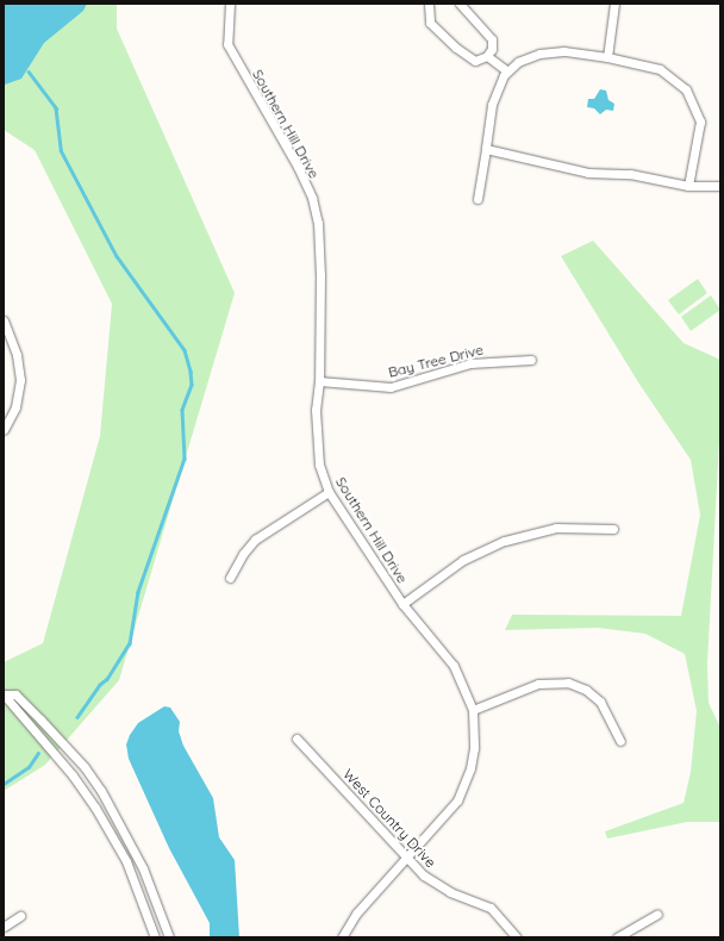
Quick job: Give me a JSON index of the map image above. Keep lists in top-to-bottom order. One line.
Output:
{"streets":{"street":["Southern Hill Drive","Bay Tree Drive","West Country Drive"]},"crossings":[["Southern Hill Drive","Bay Tree Drive"],["Southern Hill Drive","West Country Drive"]]}
